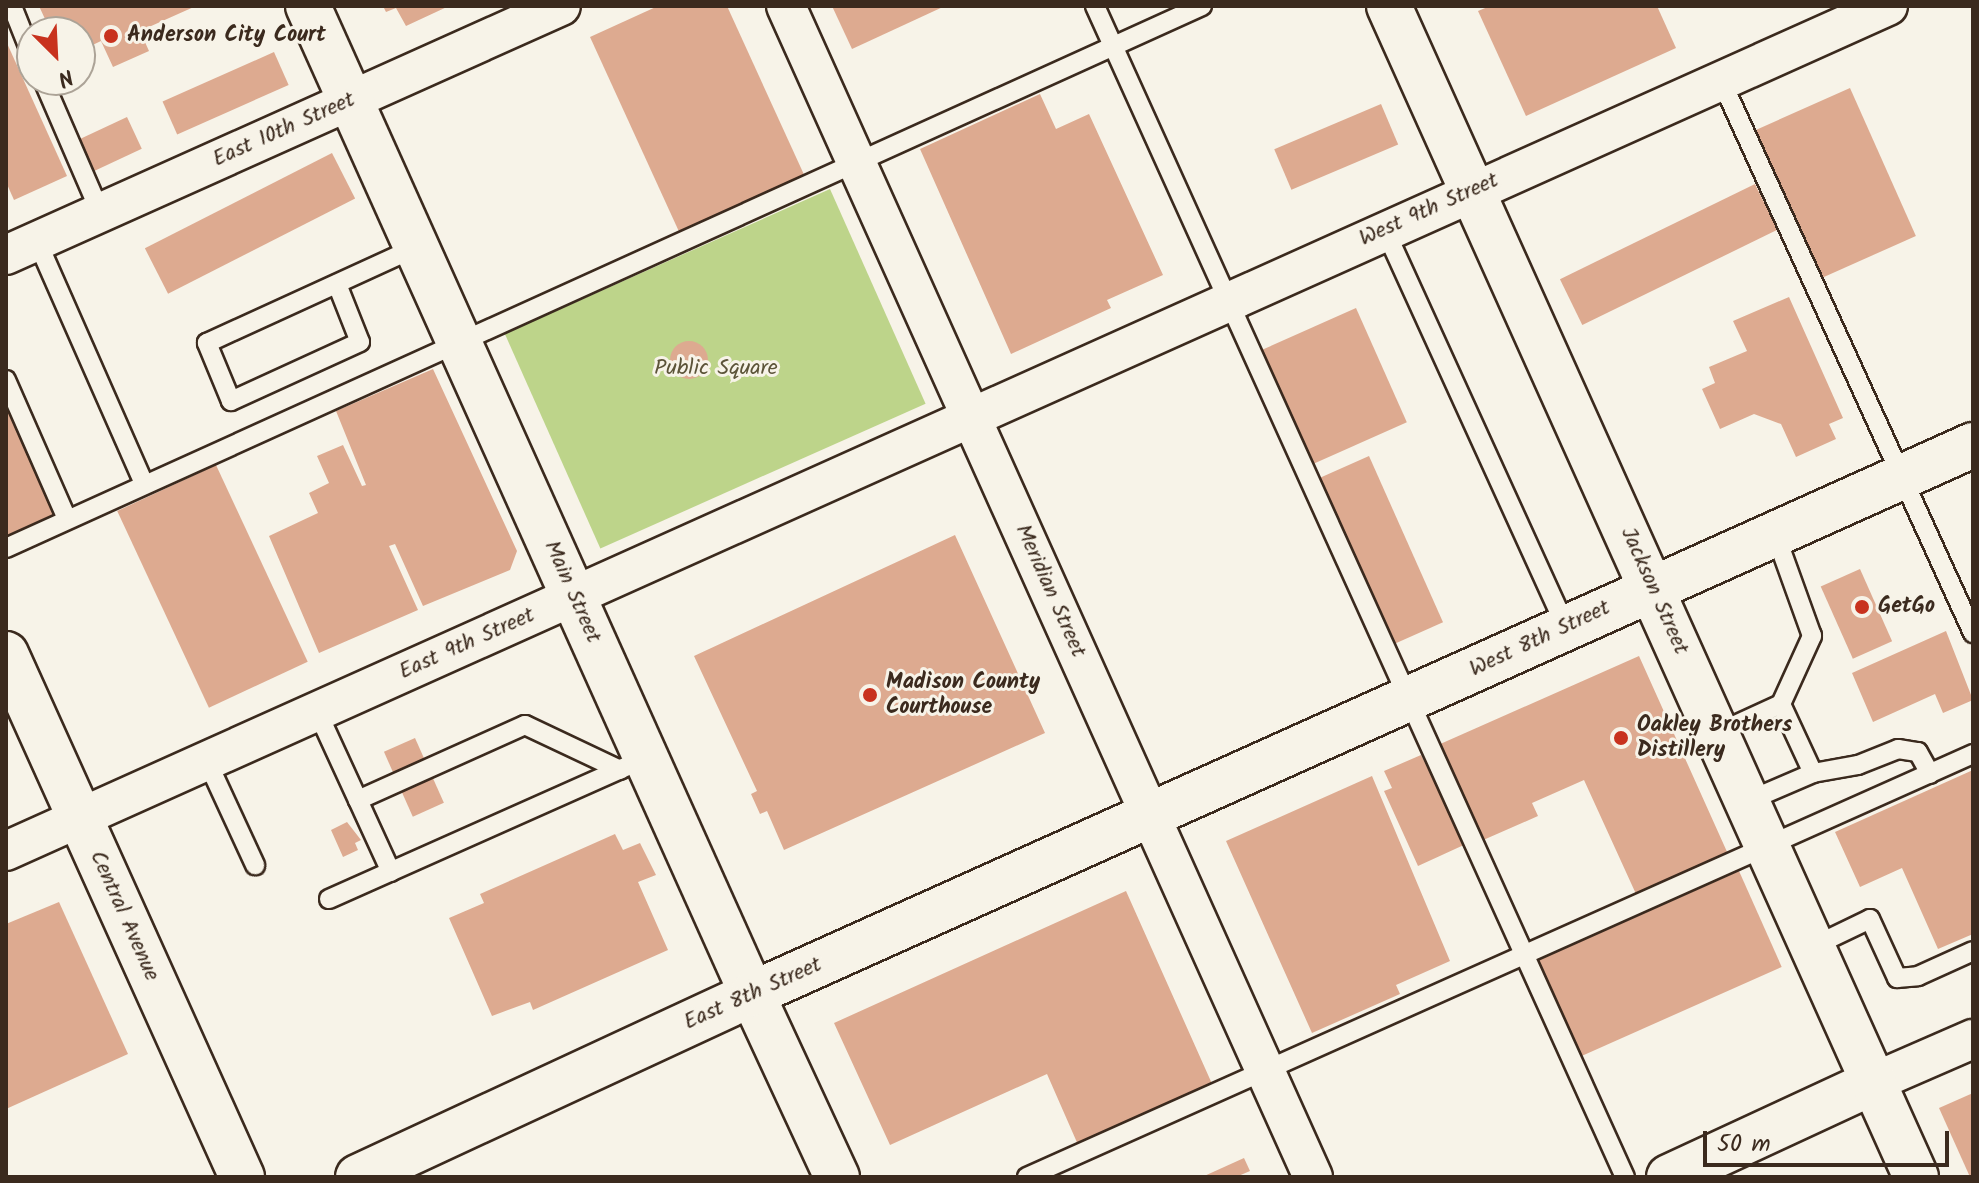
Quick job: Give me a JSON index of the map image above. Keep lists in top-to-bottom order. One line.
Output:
{"streets":{"main road":["Jackson Street","Main Street","West 8th Street","Central Avenue","East 8th Street"],"street":["East 10th Street","West 9th Street","Meridian Street","East 9th Street"]},"crossings":[["East 10th Street","Main Street"],["West 9th Street","Meridian Street"],["West 9th Street","Jackson Street"],["West 9th Street","East 9th Street"],["Meridian Street","West 8th Street"],["Meridian Street","East 9th Street"],["Meridian Street","East 8th Street"],["Jackson Street","West 8th Street"],["Main Street","East 9th Street"],["Main Street","East 8th Street"],["West 8th Street","East 8th Street"],["East 9th Street","Central Avenue"]],"parks":["Public Square"],"places":["Anderson City Court","GetGo","Madison County Courthouse","Oakley Brothers Distillery"],"scale_bar":"50 m","north":"bottom right"}
